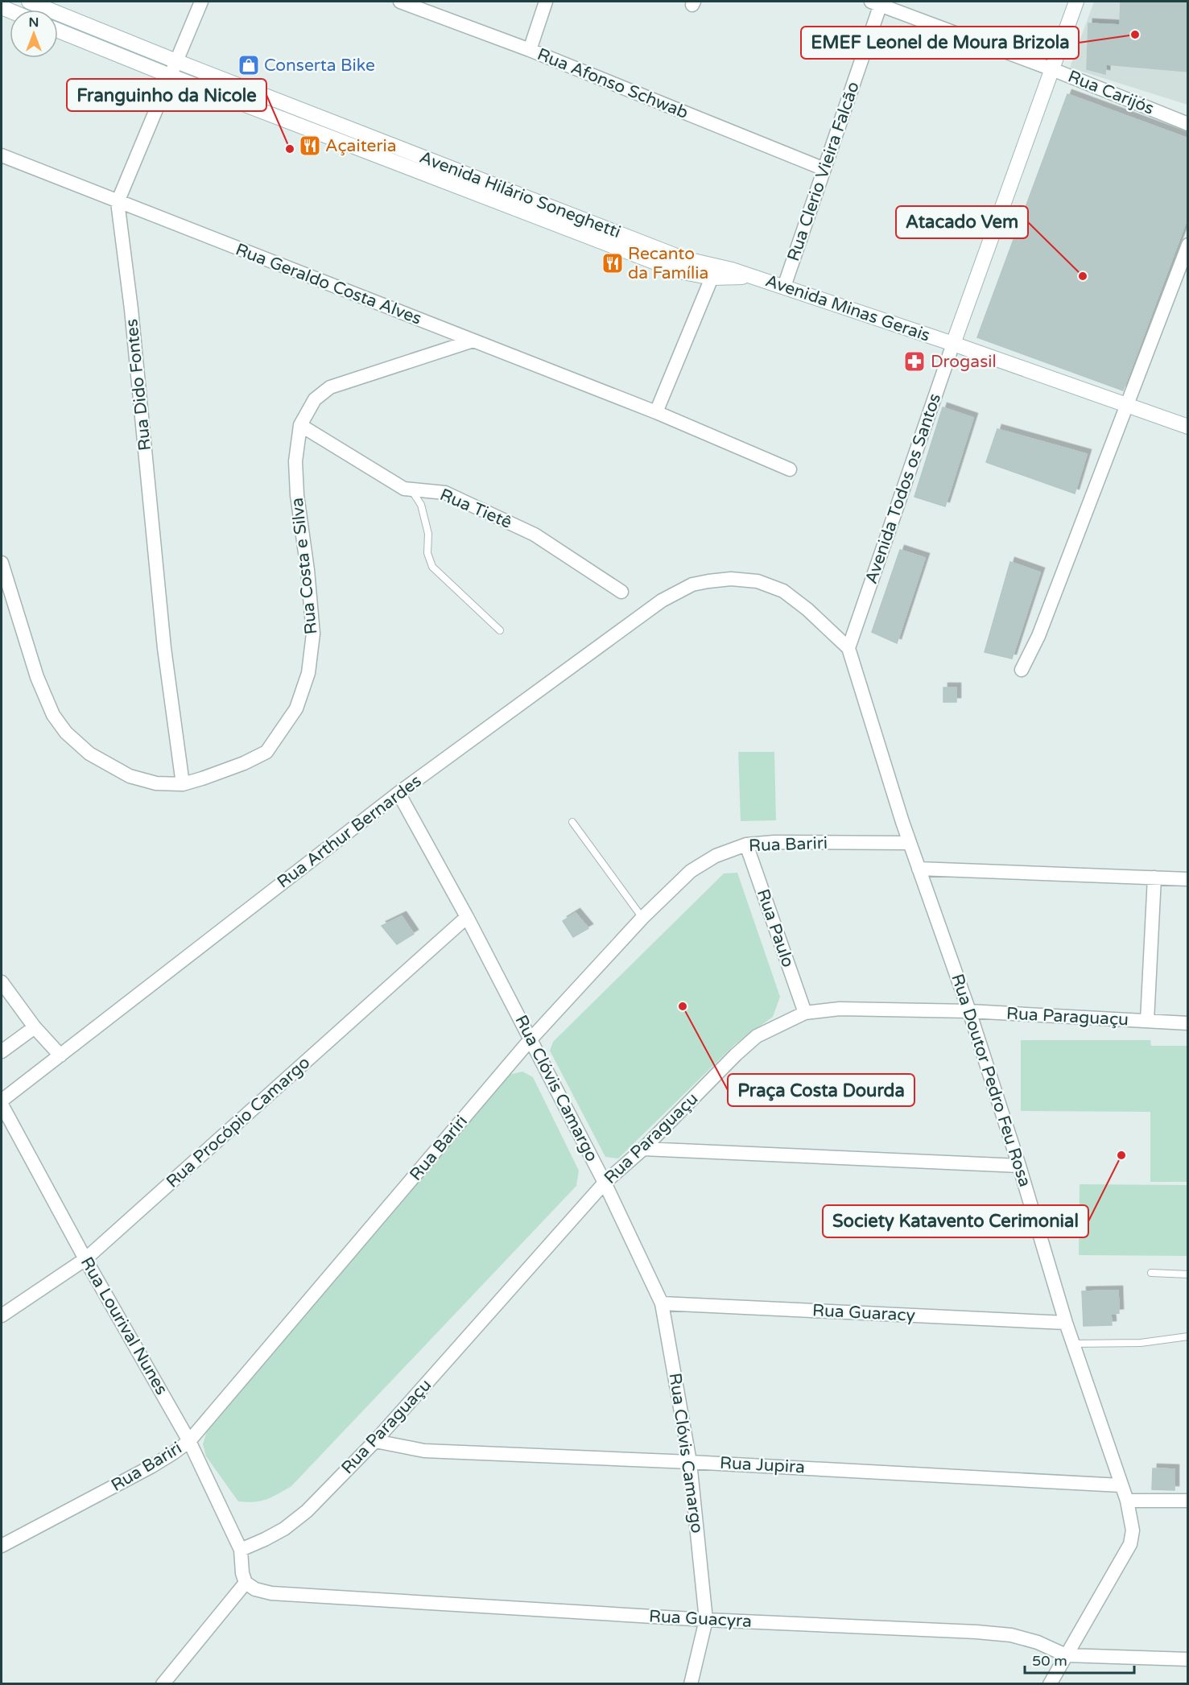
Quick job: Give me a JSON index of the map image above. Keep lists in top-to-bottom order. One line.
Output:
{"streets":{"street":["Rua Afonso Schwab","Rua Carijós","Rua Clerio Vieira Falcão","Avenida Hilário Soneghetti","Rua Geraldo Costa Alves","Avenida Minas Gerais","Rua Dido Fontes","Avenida Todos os Santos","Rua Tietê","Rua Costa e Silva","Rua Arthur Bernardes","Rua Bariri","Rua Paulo","Rua Paraguaçu","Rua Doutor Pedro Feu Rosa","Rua Clóvis Camargo","Rua Procópio Camargo","Rua Guaracy","Rua Lourival Nunes","Rua Jupira","Rua Guacyra"]},"crossings":[["Rua Afonso Schwab","Rua Clerio Vieira Falcão"],["Rua Carijós","Rua Clerio Vieira Falcão"],["Rua Carijós","Avenida Todos os Santos"],["Rua Clerio Vieira Falcão","Avenida Minas Gerais"],["Avenida Hilário Soneghetti","Avenida Minas Gerais"],["Avenida Hilário Soneghetti","Rua Dido Fontes"],["Rua Geraldo Costa Alves","Rua Dido Fontes"],["Rua Geraldo Costa Alves","Rua Costa e Silva"],["Avenida Minas Gerais","Avenida Todos os Santos"],["Rua Dido Fontes","Rua Costa e Silva"],["Avenida Todos os Santos","Rua Doutor Pedro Feu Rosa"],["Rua Tietê","Rua Costa e Silva"],["Rua Arthur Bernardes","Rua Doutor Pedro Feu Rosa"],["Rua Arthur Bernardes","Rua Clóvis Camargo"],["Rua Bariri","Rua Paulo"],["Rua Bariri","Rua Doutor Pedro Feu Rosa"],["Rua Bariri","Rua Clóvis Camargo"],["Rua Bariri","Rua Lourival Nunes"],["Rua Paulo","Rua Paraguaçu"],["Rua Paraguaçu","Rua Doutor Pedro Feu Rosa"],["Rua Paraguaçu","Rua Clóvis Camargo"],["Rua Paraguaçu","Rua Lourival Nunes"],["Rua Paraguaçu","Rua Jupira"],["Rua Doutor Pedro Feu Rosa","Rua Guaracy"],["Rua Doutor Pedro Feu Rosa","Rua Jupira"],["Rua Doutor Pedro Feu Rosa","Rua Guacyra"],["Rua Clóvis Camargo","Rua Procópio Camargo"],["Rua Clóvis Camargo","Rua Guaracy"],["Rua Clóvis Camargo","Rua Jupira"],["Rua Clóvis Camargo","Rua Guacyra"],["Rua Procópio Camargo","Rua Lourival Nunes"]],"places":{"other":["EMEF Leonel de Moura Brizola","Franguinho da Nicole","Atacado Vem","Praça Costa Dourda","Society Katavento Cerimonial"],"shop":["Conserta Bike"],"restaurant":["Açaiteria","Recanto da Família"],"pharmacy":["Drogasil"]},"scale_bar":"50 m","north":"top"}
